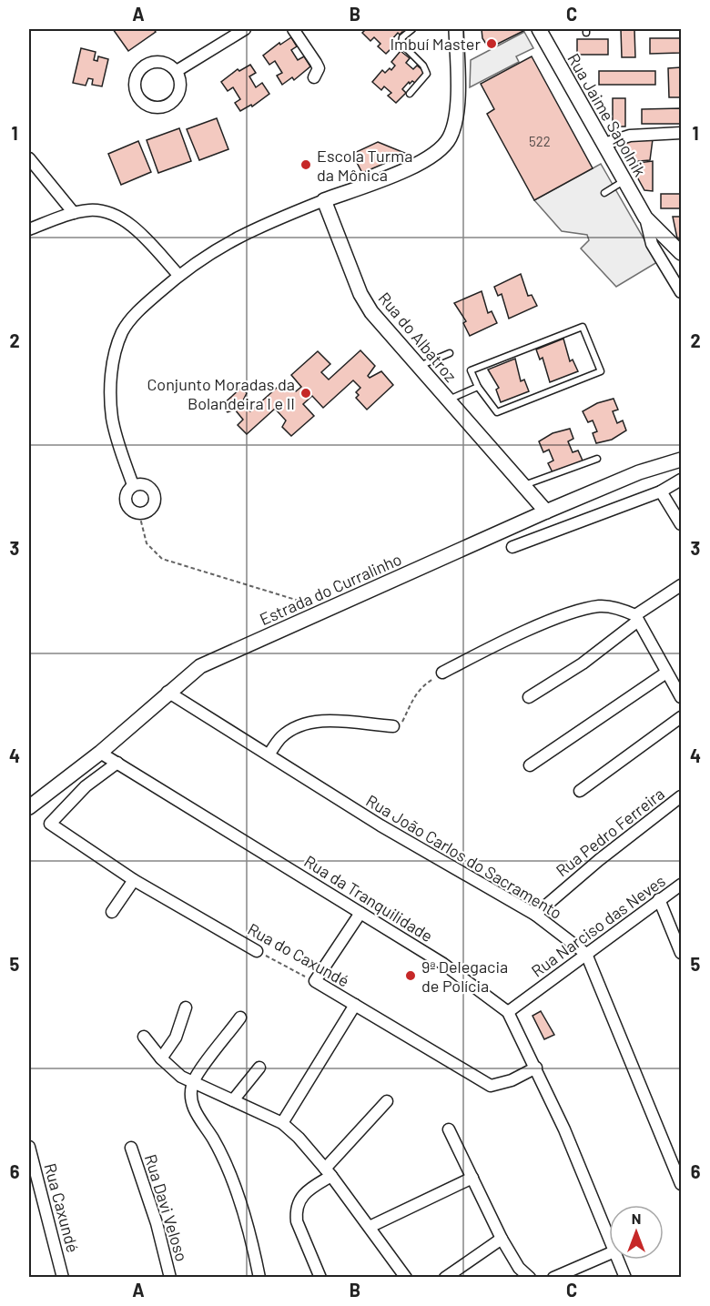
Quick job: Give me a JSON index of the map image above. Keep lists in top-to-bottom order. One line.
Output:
{"streets":{"street":["Rua Jaime Sapolnik","Rua do Albatroz","Estrada do Curralinho","Rua Pedro Ferreira","Rua João Carlos do Sacramento","Rua da Tranquilidade","Rua Narciso das Neves","Rua do Caxundé","Rua Caxundé","Rua Davi Veloso"]},"crossings":[["Rua do Albatroz","Estrada do Curralinho"],["Estrada do Curralinho","Rua João Carlos do Sacramento"],["Estrada do Curralinho","Rua da Tranquilidade"],["Rua Pedro Ferreira","Rua João Carlos do Sacramento"],["Rua João Carlos do Sacramento","Rua Narciso das Neves"],["Rua da Tranquilidade","Rua Narciso das Neves"],["Rua da Tranquilidade","Rua do Caxundé"]],"places":["Imbuí Master","Escola Turma da Mônica","Conjunto Moradas da Bolandeira I e II","9ª Delegacia de Polícia"],"house_numbers":["522"],"north":"top","grid":{"columns":["A","B","C"],"rows":["1","2","3","4","5","6"]}}
